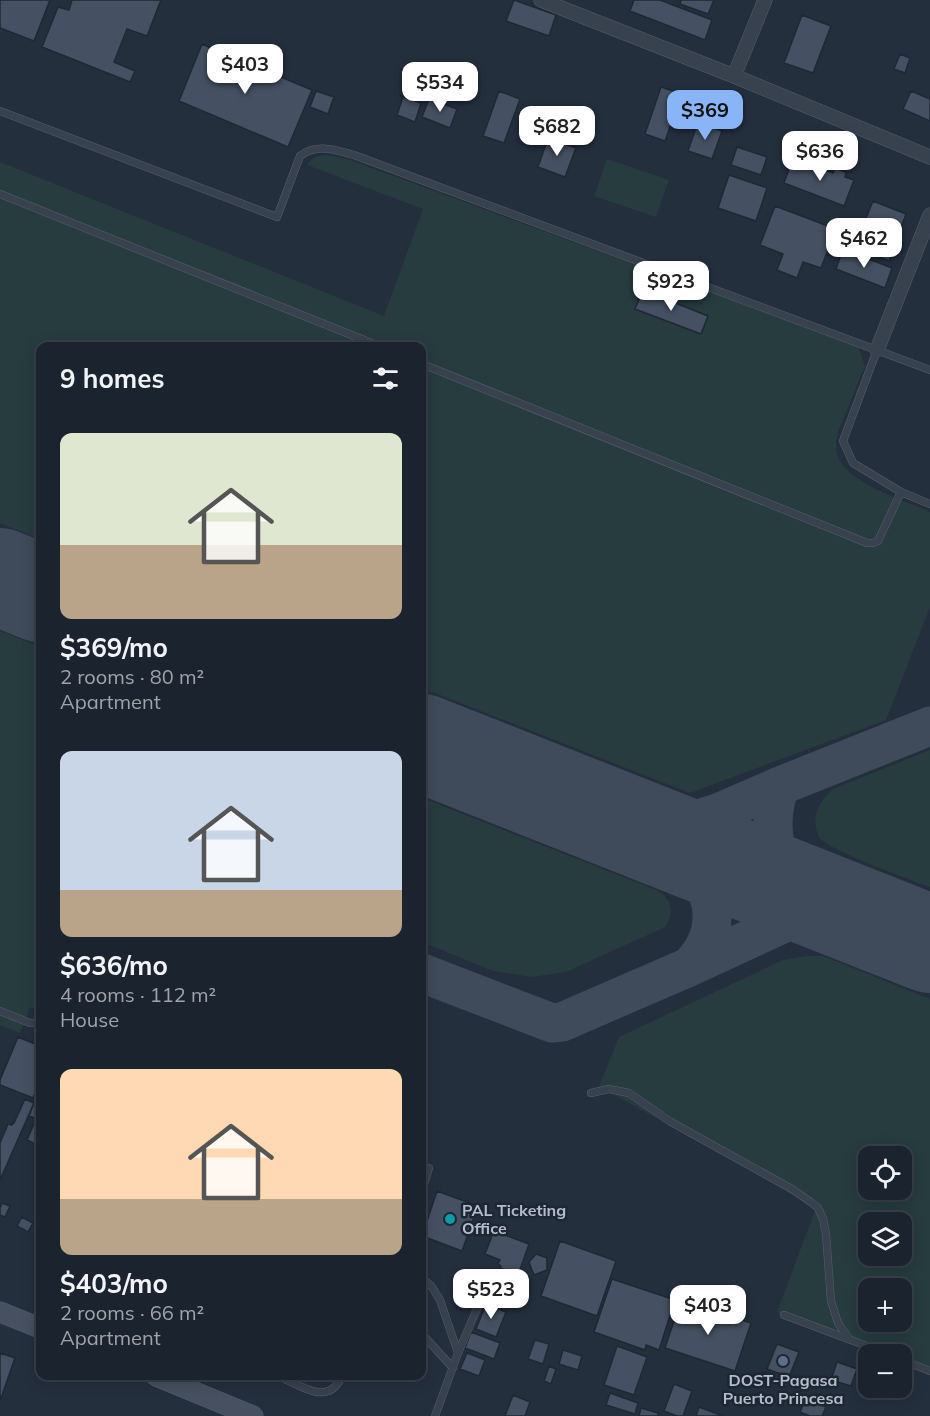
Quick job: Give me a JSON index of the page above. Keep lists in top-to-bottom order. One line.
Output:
{"places":["PAL Ticketing Office","DOST-Pagasa Puerto Princesa"],"page":{"price":["$403","$534","$369","$682","$636","$462","$923","$523","$403"],"heading":"9 homes","list":[{"name":"$369/mo","note":"2 rooms · 80 m² · Apartment"},{"name":"$636/mo","note":"4 rooms · 112 m² · House"},{"name":"$403/mo","note":"2 rooms · 66 m² · Apartment"}],"map_buttons":["+","−"]}}
